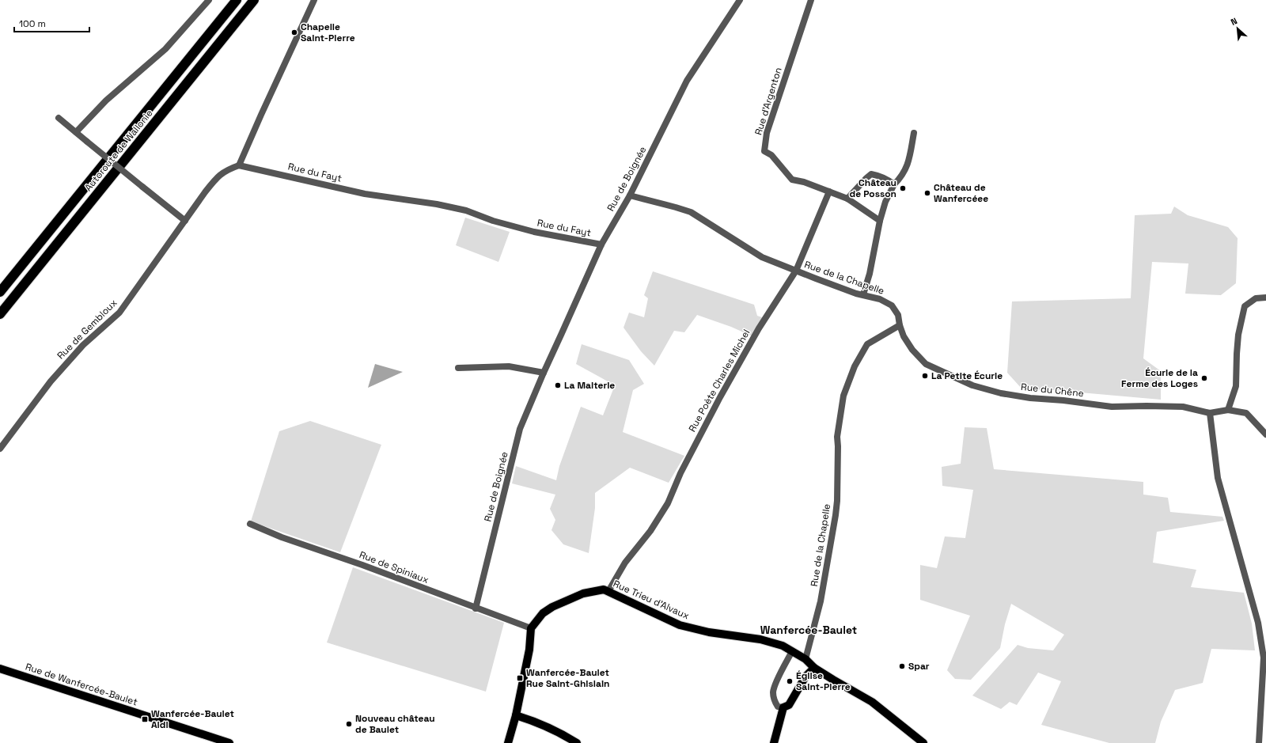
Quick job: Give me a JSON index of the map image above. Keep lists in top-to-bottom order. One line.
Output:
{"streets":{"highway":["Autoroute de Wallonie"],"main road":["Rue Trieu d'Alvaux","Rue de Wanfercée-Baulet"],"street":["Rue d'Argenton","Rue du Fayt","Rue de Boignée","Rue de la Chapelle","Rue de Gembloux","Rue Poète Charles Michel","Rue du Chêne","Rue de Spiniaux"]},"crossings":[["Rue d'Argenton","Rue Poète Charles Michel"],["Rue du Fayt","Rue de Boignée"],["Rue de Boignée","Rue de la Chapelle"],["Rue de Boignée","Rue de Spiniaux"],["Rue de la Chapelle","Rue Poète Charles Michel"],["Rue de la Chapelle","Rue du Chêne"],["Rue de la Chapelle","Rue Trieu d'Alvaux"],["Rue Poète Charles Michel","Rue Trieu d'Alvaux"],["Rue de Spiniaux","Rue Trieu d'Alvaux"]],"districts":["Wanfercée-Baulet"],"places":{"other":["Chapelle Saint-Pierre","Château de Posson","Château de Wanfercéee","La Petite Écurie","Écurie de la Ferme des Loges","La Malterie","Spar","Église Saint-Pierre","Nouveau château de Baulet"],"transit":["Wanfercée-Baulet Rue Saint-Ghislain","Wanfercée-Baulet Aldi"]},"scale_bar":"100 m","north":"top left"}
